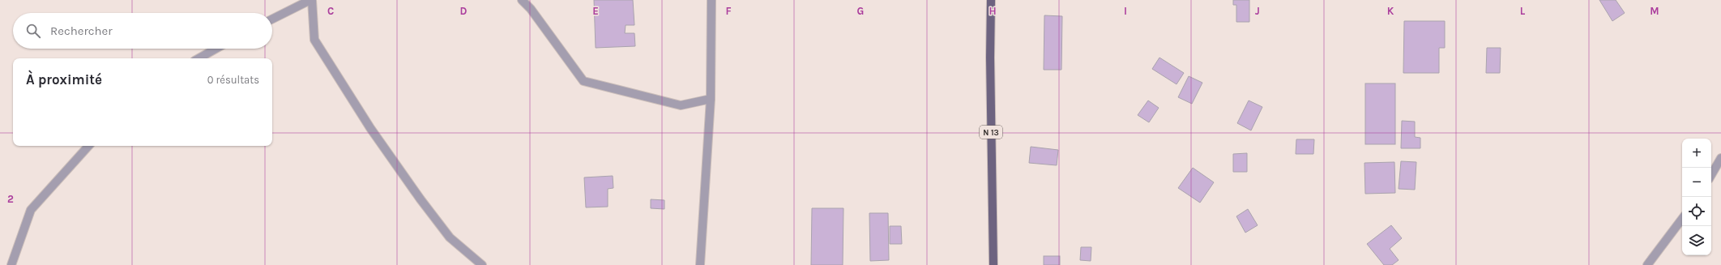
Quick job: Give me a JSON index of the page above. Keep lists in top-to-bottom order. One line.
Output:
{"streets":{"main road":["N 13"]},"page":{"search":"Rechercher","heading":["À proximité","0 résultats"],"map_buttons":["+","−"]},"grid":{"columns":["C","D","E","F","G","H","I","J","K","L","M"],"rows":["2"]}}
